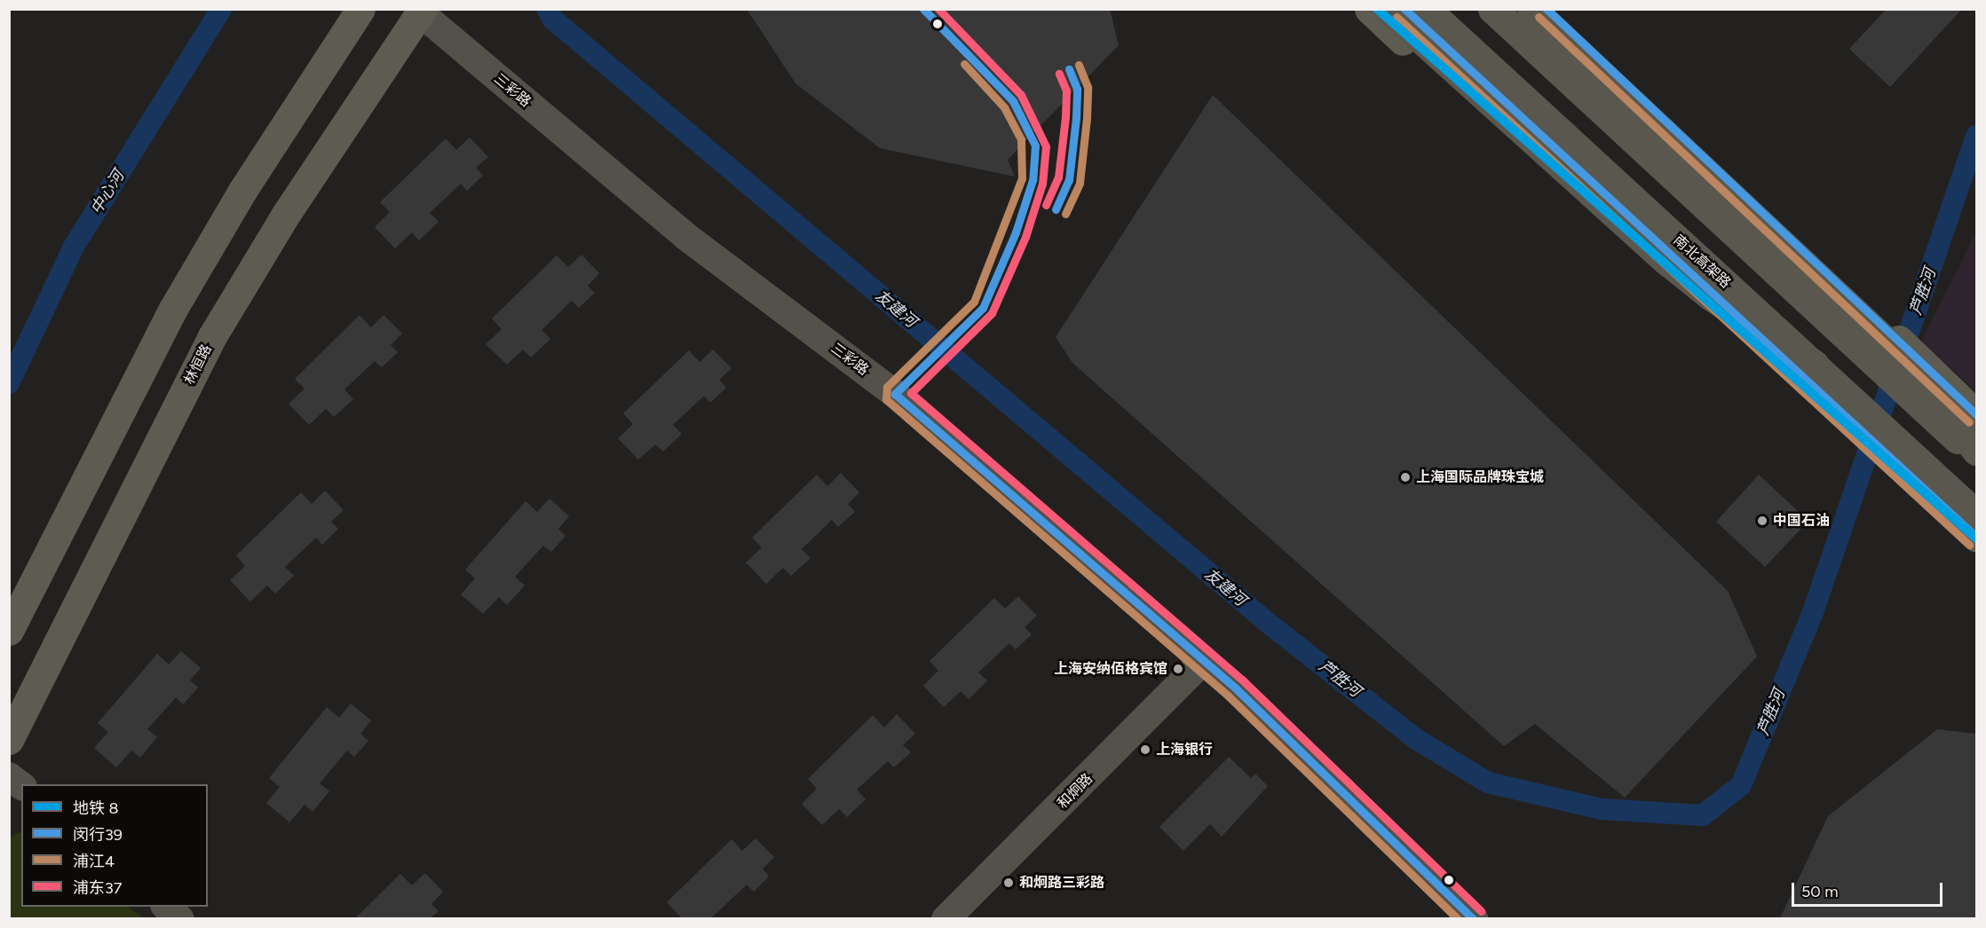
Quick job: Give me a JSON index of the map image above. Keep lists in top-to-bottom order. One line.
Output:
{"streets":{"highway":["南北高架路"],"main road":["林恒路"],"street":["三彩路","和炯路"]},"crossings":[["三彩路","林恒路"],["三彩路","和炯路"]],"water":["中心河","芦胜河","友建河"],"places":["上海国际品牌珠宝城","中国石油","上海安纳佰格宾馆","上海银行","和炯路三彩路"],"lines":["metro line 8","transit line 闵行39","transit line 浦东37","transit line 浦江4"],"legend":["地铁 8","闵行39","浦江4","浦东37"],"scale_bar":"50 m"}
